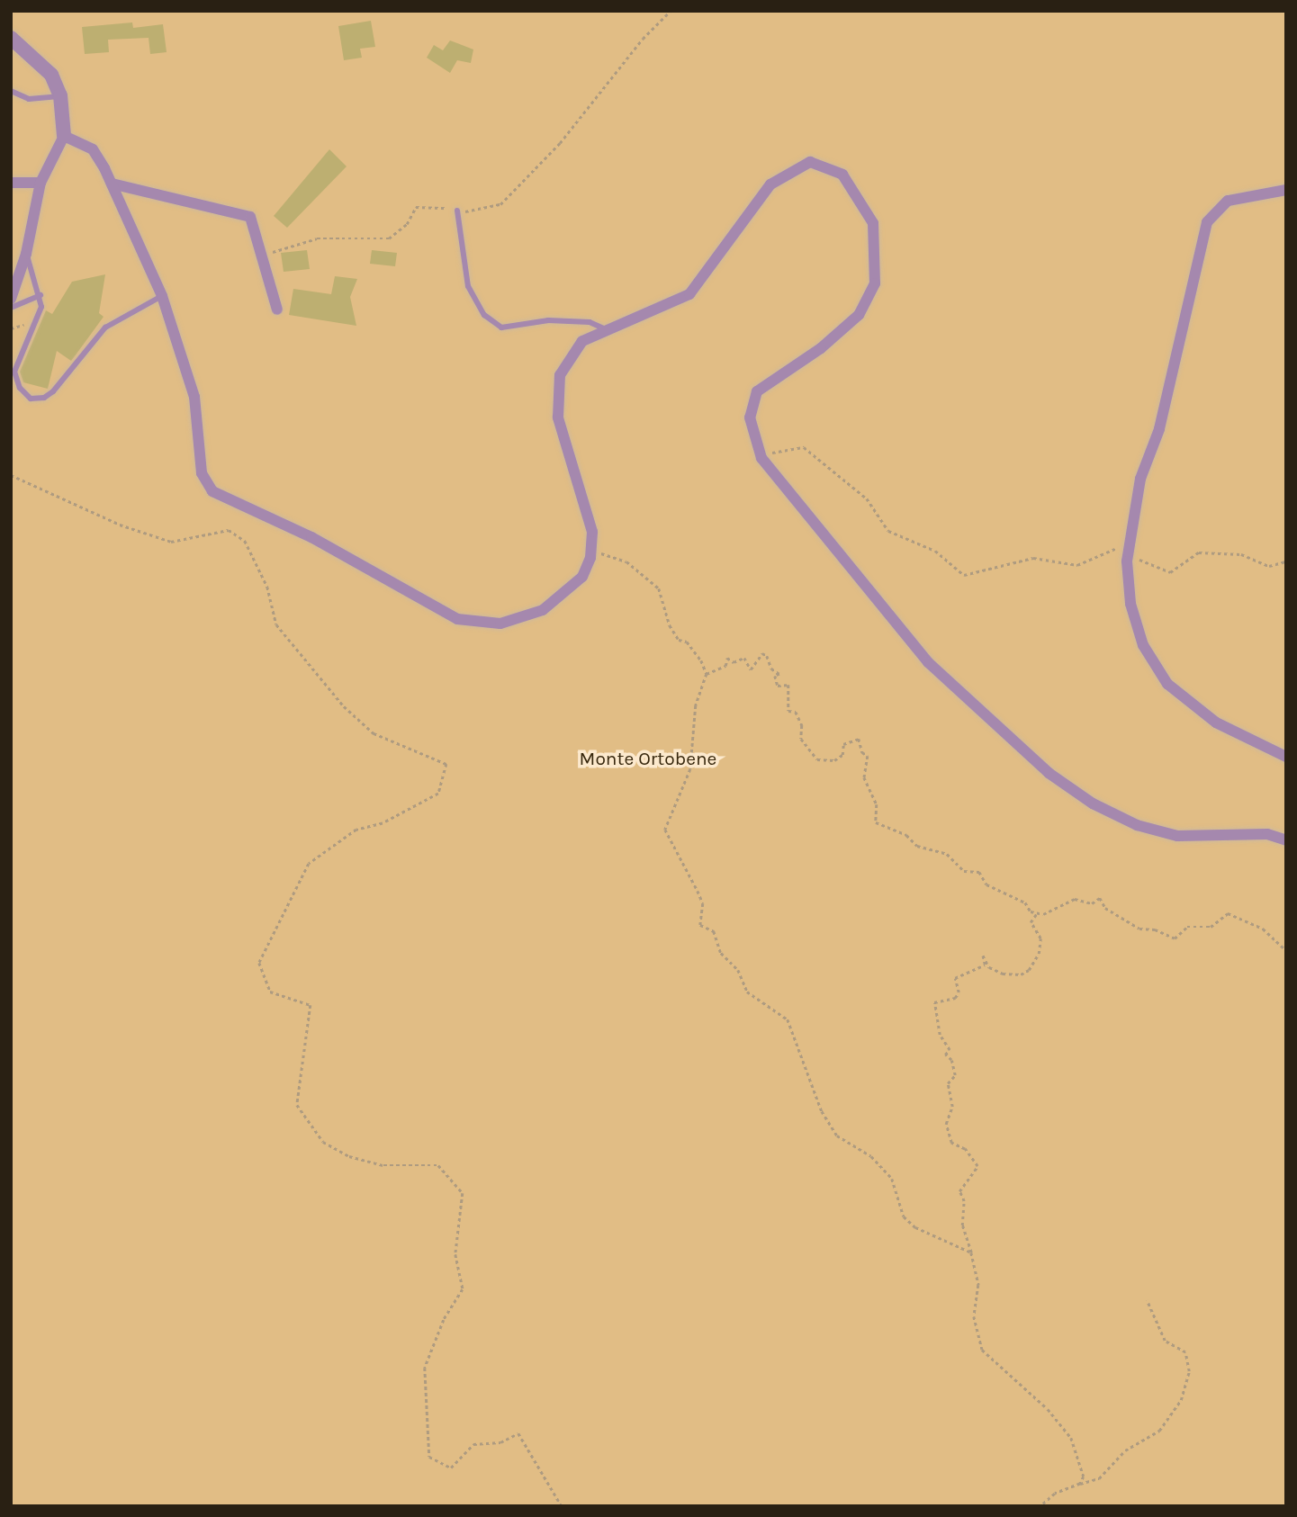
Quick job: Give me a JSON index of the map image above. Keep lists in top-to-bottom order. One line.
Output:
{"parks":["Monte Ortobene"]}
